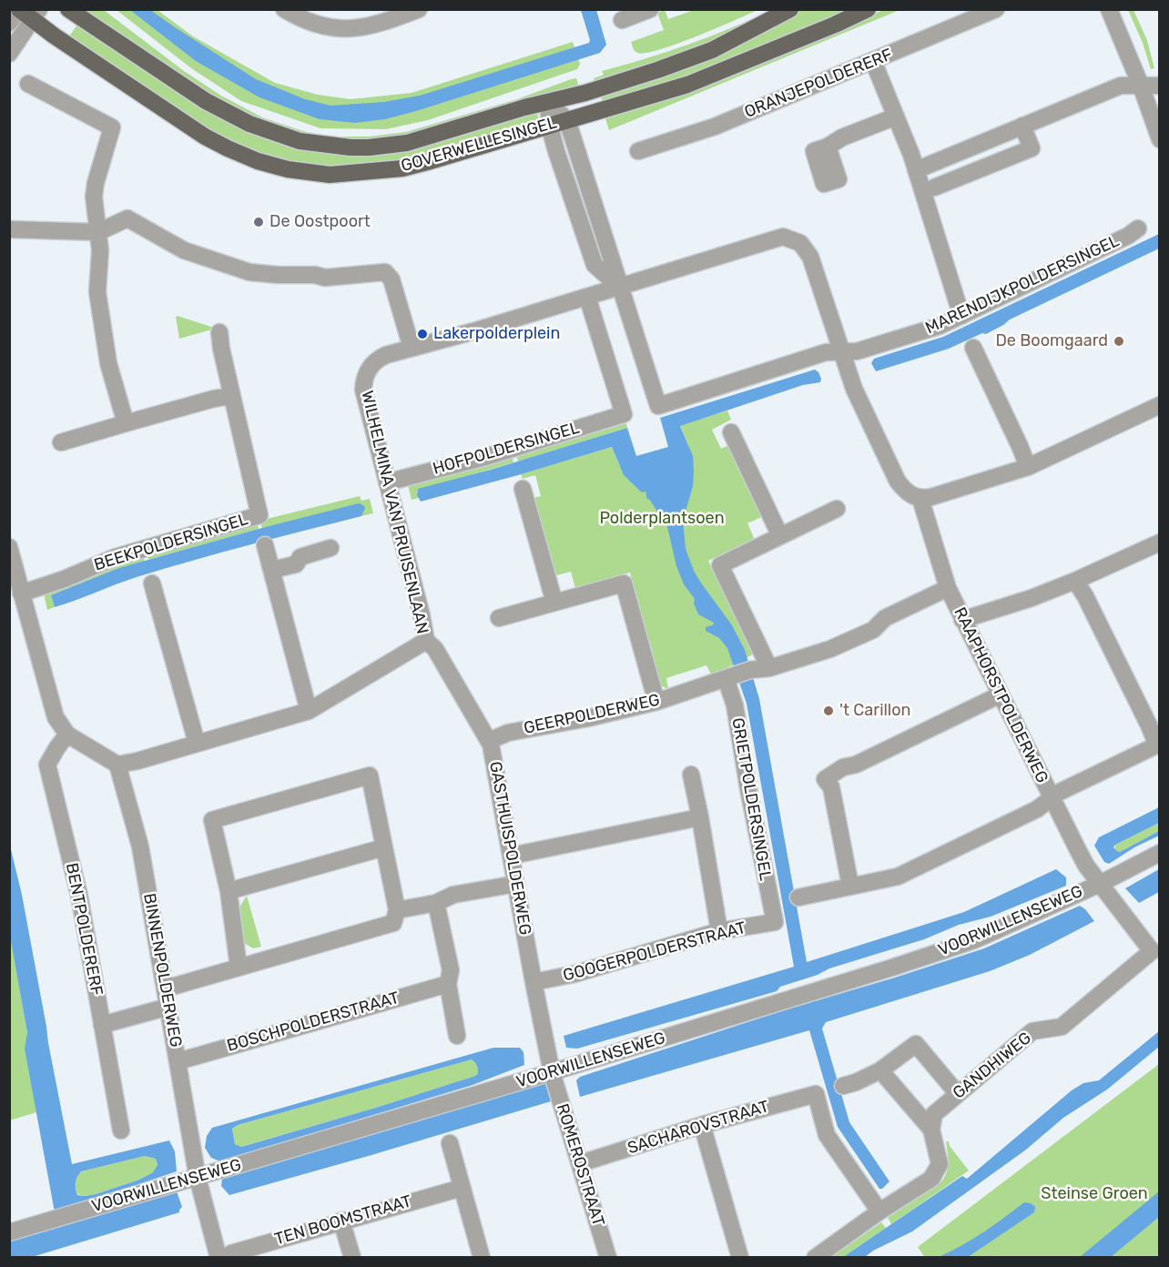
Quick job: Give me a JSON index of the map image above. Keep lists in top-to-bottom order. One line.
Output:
{"streets":{"main road":["GOVERWELLESINGEL"],"street":["ORANJEPOLDERERF","MARENDIJKPOLDERSINGEL","HOFPOLDERSINGEL","WILHELMINA VAN PRUISENLAAN","BEEKPOLDERSINGEL","RAAPHORSTPOLDERWEG","GEERPOLDERWEG","GRIETPOLDERSINGEL","GASTHUISPOLDERWEG","VOORWILLENSEWEG","BENTPOLDERERF","GOOGERPOLDERSTRAAT","BINNENPOLDERWEG","BOSCHPOLDERSTRAAT","GANDHIWEG","SACHAROVSTRAAT","ROMEROSTRAAT","TEN BOOMSTRAAT"]},"crossings":[["MARENDIJKPOLDERSINGEL","WILHELMINA VAN PRUISENLAAN"],["HOFPOLDERSINGEL","WILHELMINA VAN PRUISENLAAN"],["WILHELMINA VAN PRUISENLAAN","RAAPHORSTPOLDERWEG"],["WILHELMINA VAN PRUISENLAAN","GASTHUISPOLDERWEG"],["WILHELMINA VAN PRUISENLAAN","BINNENPOLDERWEG"],["RAAPHORSTPOLDERWEG","VOORWILLENSEWEG"],["RAAPHORSTPOLDERWEG","GANDHIWEG"],["GEERPOLDERWEG","GRIETPOLDERSINGEL"],["GEERPOLDERWEG","GASTHUISPOLDERWEG"],["GRIETPOLDERSINGEL","GOOGERPOLDERSTRAAT"],["GASTHUISPOLDERWEG","VOORWILLENSEWEG"],["GASTHUISPOLDERWEG","GOOGERPOLDERSTRAAT"],["GASTHUISPOLDERWEG","ROMEROSTRAAT"],["VOORWILLENSEWEG","BINNENPOLDERWEG"],["VOORWILLENSEWEG","GANDHIWEG"],["VOORWILLENSEWEG","ROMEROSTRAAT"],["BINNENPOLDERWEG","BOSCHPOLDERSTRAAT"],["SACHAROVSTRAAT","ROMEROSTRAAT"]],"parks":["Polderplantsoen","Steinse Groen"],"places":["De Oostpoort","Lakerpolderplein","De Boomgaard","'t Carillon"]}
